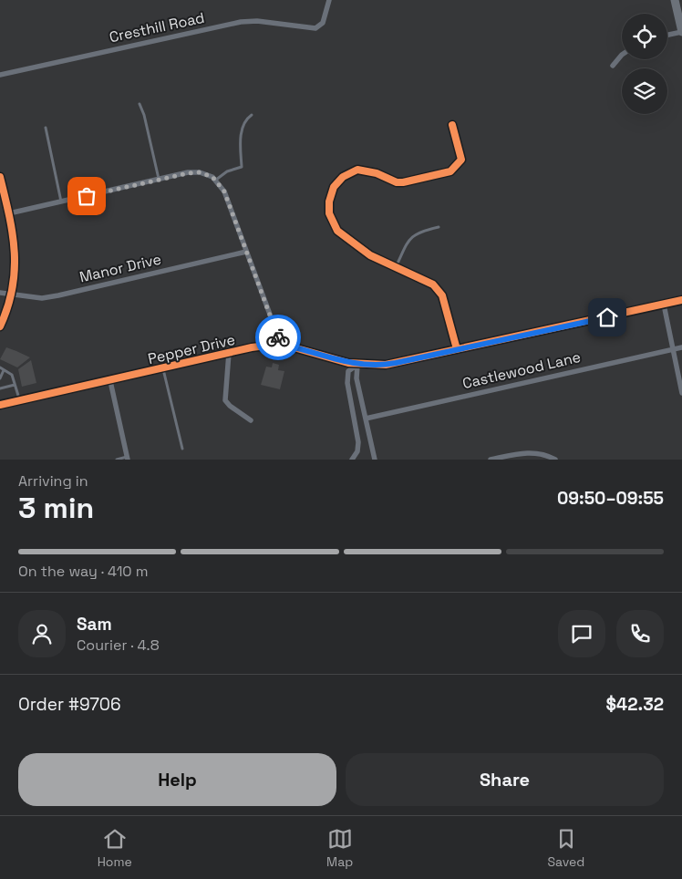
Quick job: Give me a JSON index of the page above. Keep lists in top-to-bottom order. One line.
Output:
{"streets":{"street":["Cresthill Road","Manor Drive","Pepper Drive","Castlewood Lane"]},"page":{"heading":["3 min","Arriving in","09:50–09:55"],"panel":["Sam","Courier · 4.8","Order #9706","$42.32"],"bar":"On the way · 410 m","buttons":["Help","Share"],"tabs":["Home","Map","Saved"]}}
